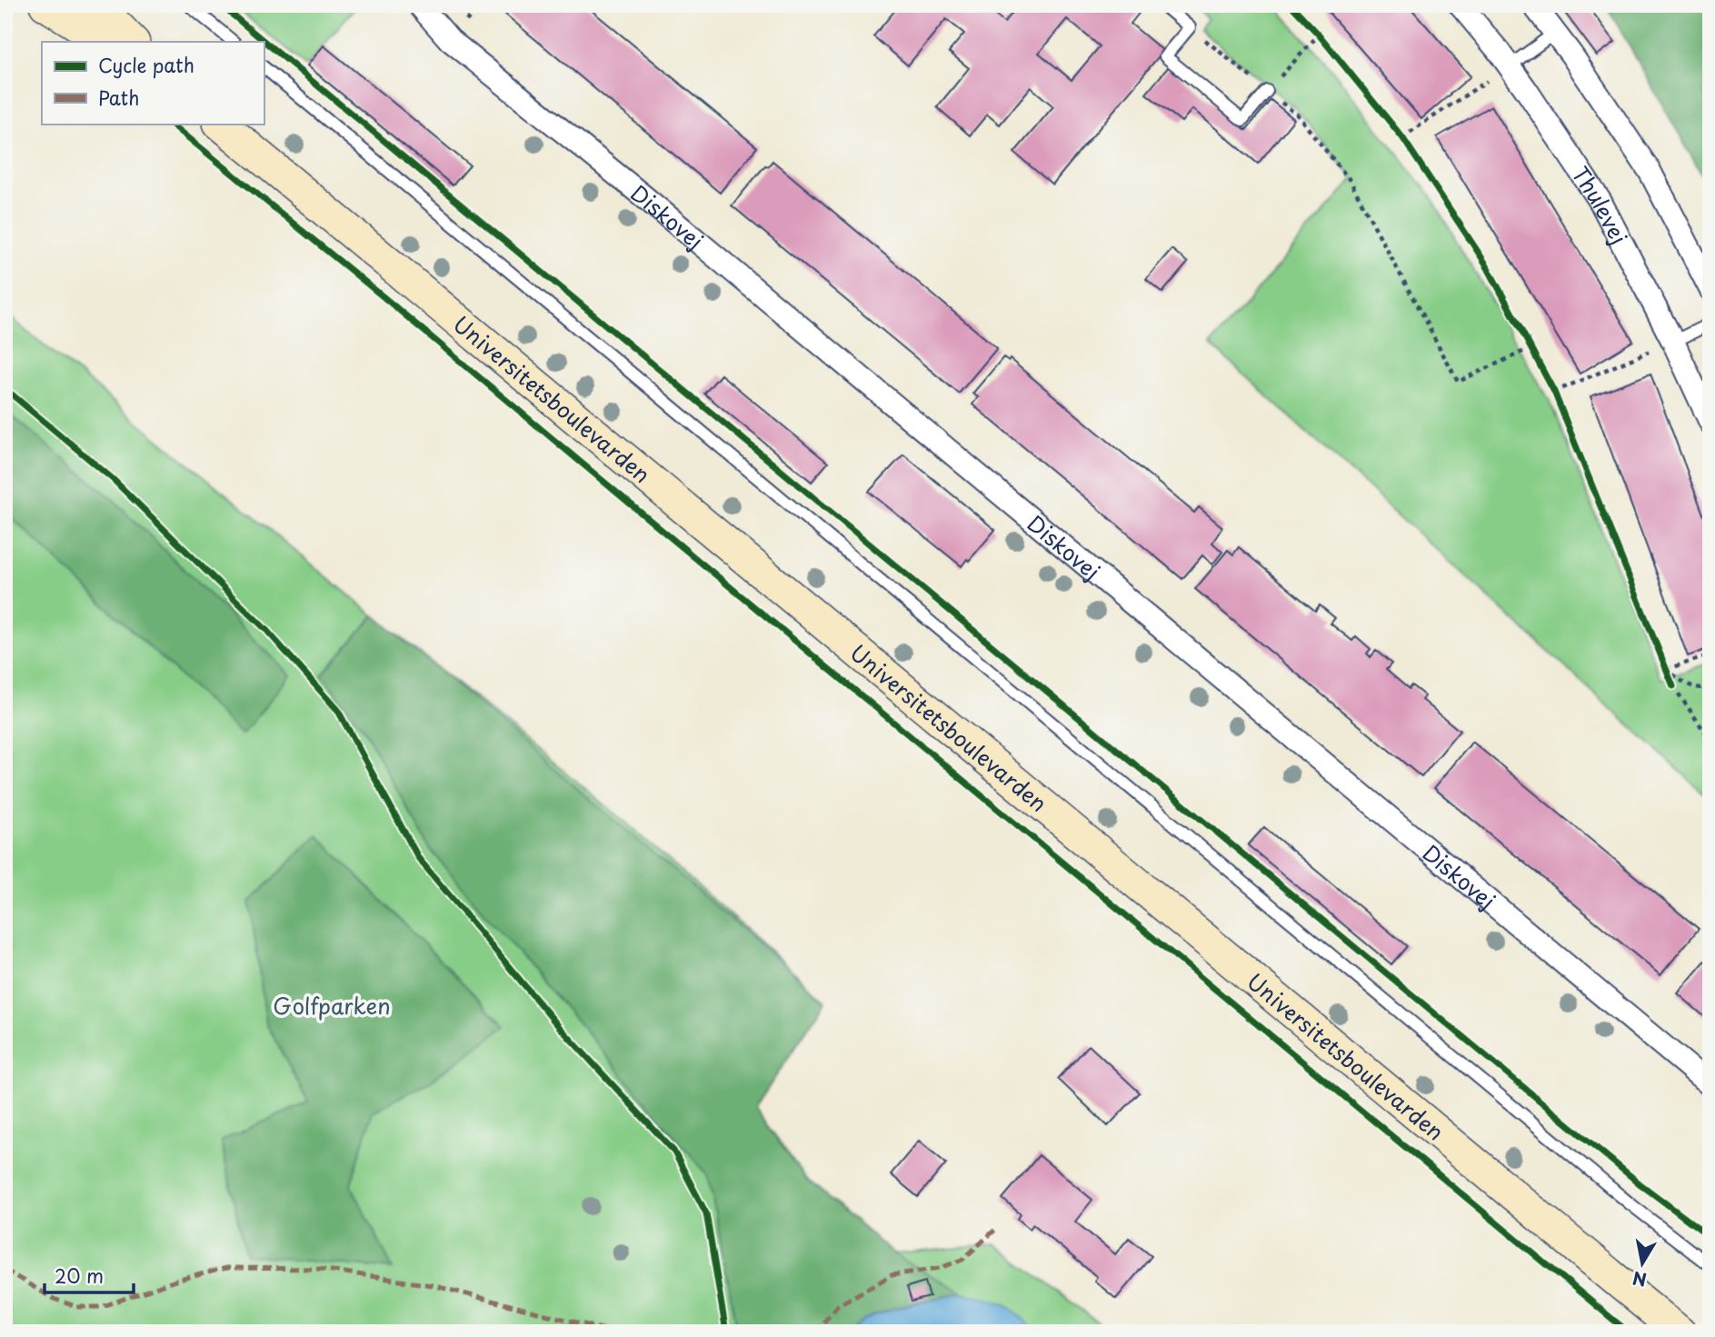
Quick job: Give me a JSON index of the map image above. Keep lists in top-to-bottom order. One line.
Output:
{"streets":{"main road":["Universitetsboulevarden"],"street":["Thulevej","Diskovej"]},"parks":["Golfparken"],"legend":["Cycle path","Path"],"scale_bar":"20 m","north":"bottom"}
